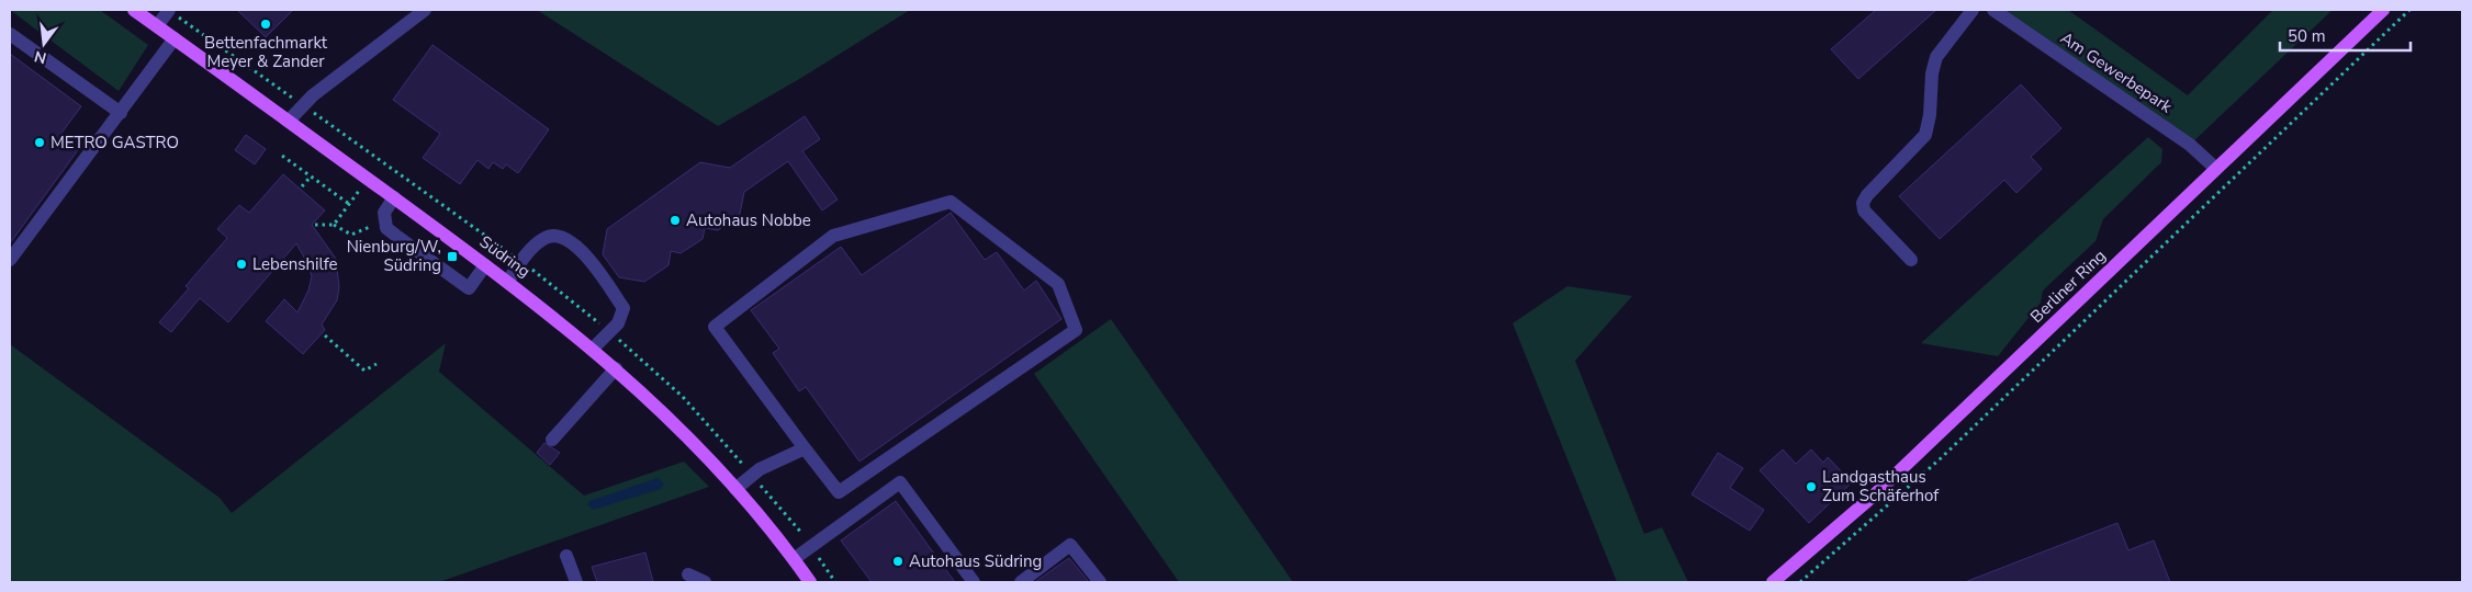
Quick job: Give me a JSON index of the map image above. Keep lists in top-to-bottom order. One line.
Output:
{"streets":{"main road":["Südring","Berliner Ring"],"street":["Am Gewerbepark"]},"crossings":[["Am Gewerbepark","Berliner Ring"]],"places":{"other":["Bettenfachmarkt Meyer & Zander","METRO GASTRO","Autohaus Nobbe","Lebenshilfe","Landgasthaus Zum Schäferhof","Autohaus Südring"],"transit":["Nienburg/W, Südring"]},"scale_bar":"50 m","north":"bottom"}
